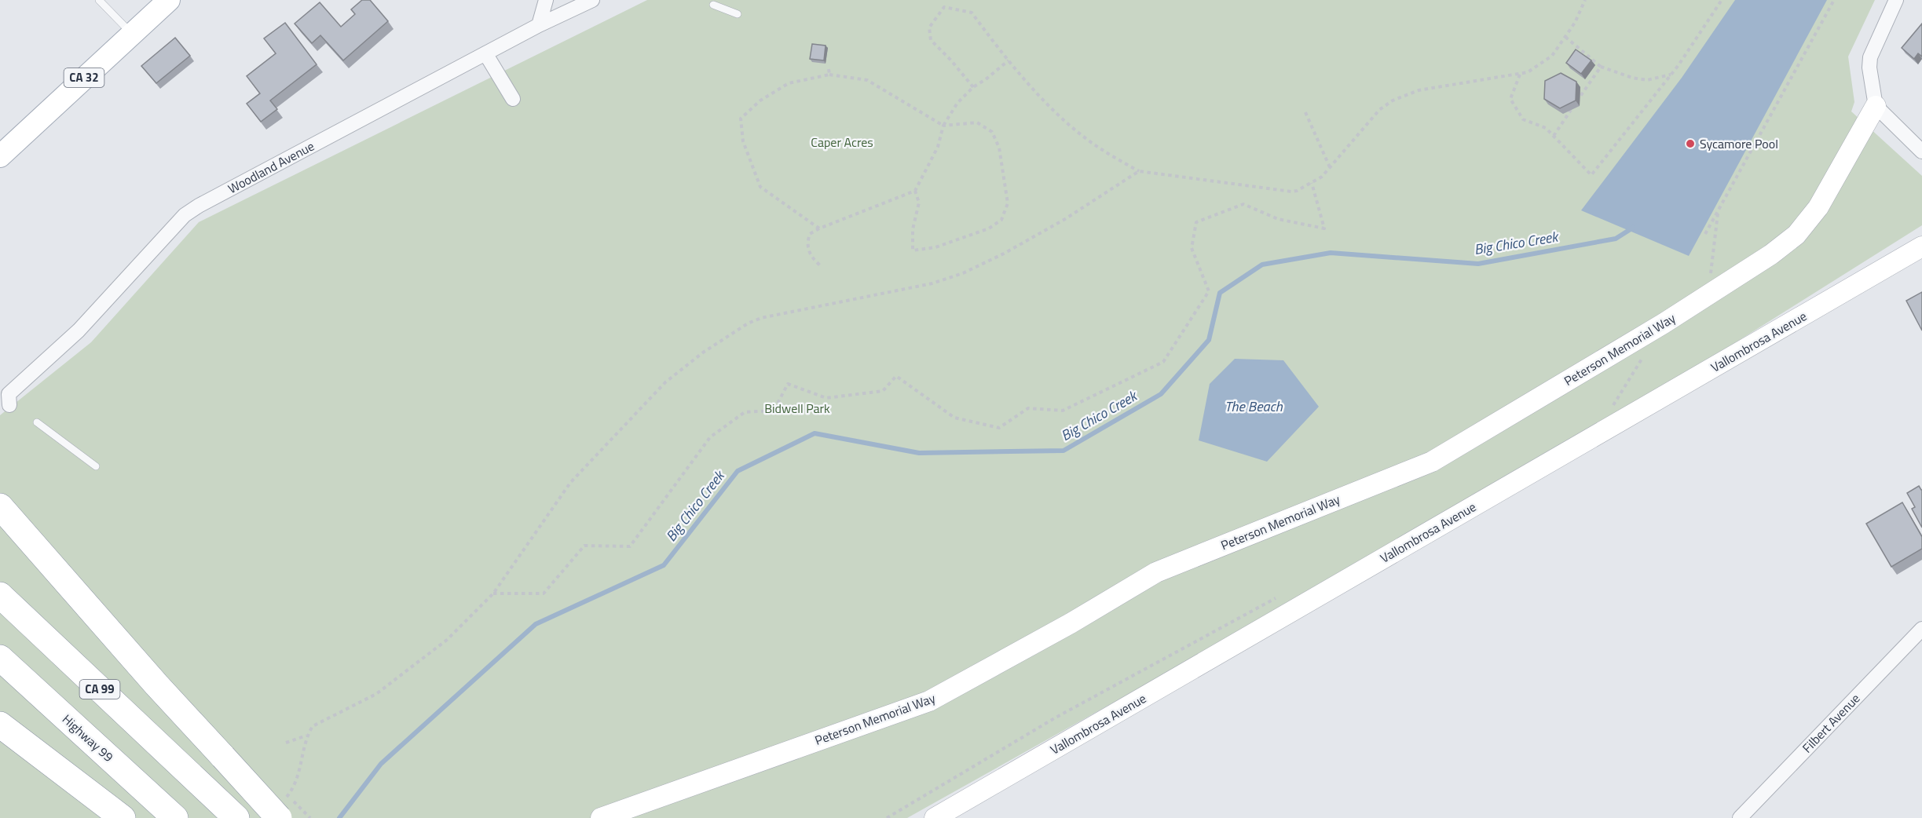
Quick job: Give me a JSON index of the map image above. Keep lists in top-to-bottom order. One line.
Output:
{"streets":{"highway":["CA 99","Highway 99"],"main road":["CA 32"],"street":["Woodland Avenue","Vallombrosa Avenue","Peterson Memorial Way","Filbert Avenue"]},"water":["Big Chico Creek","The Beach"],"parks":["Caper Acres","Bidwell Park"],"places":["Sycamore Pool"]}
